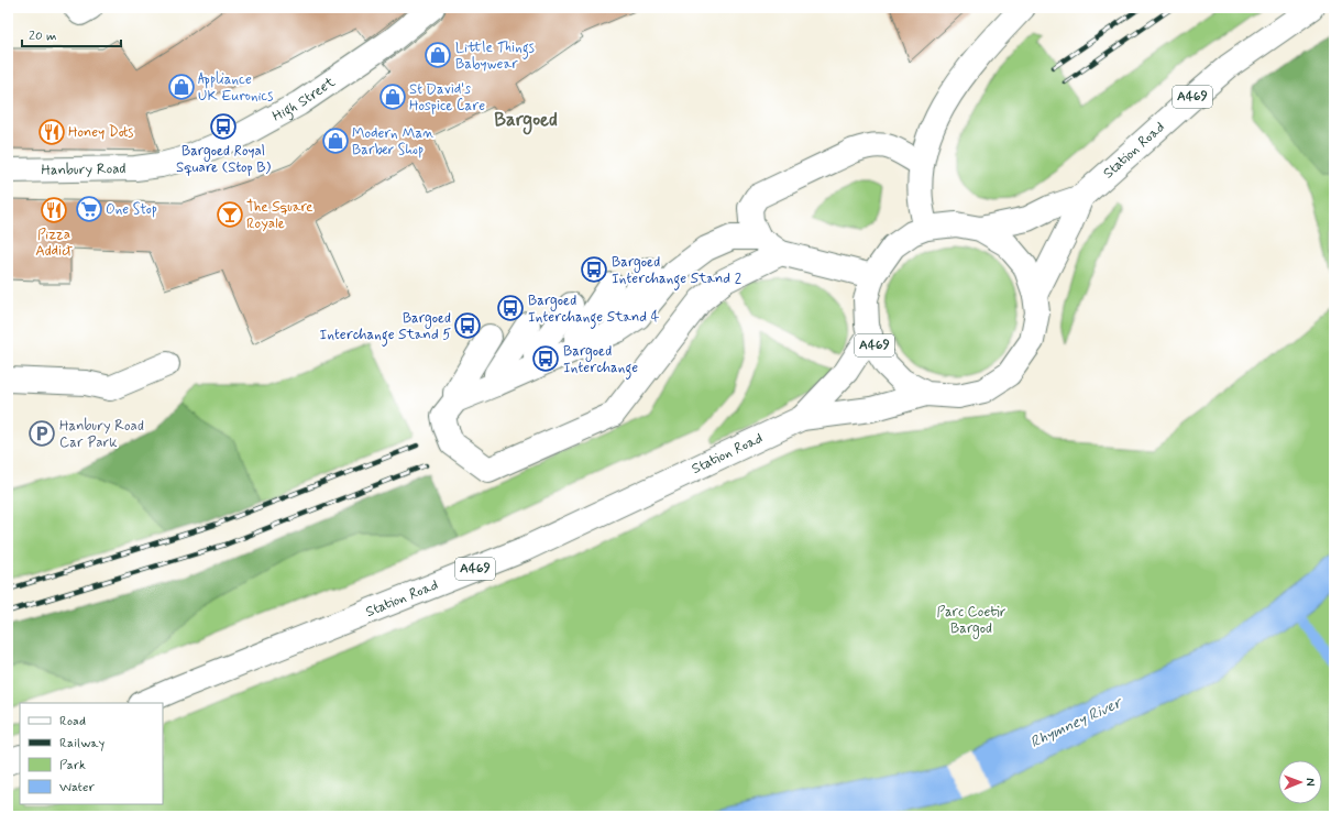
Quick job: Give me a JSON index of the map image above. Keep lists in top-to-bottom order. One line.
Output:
{"streets":{"main road":["A469","High Street","Station Road","Hanbury Road"]},"crossings":[["High Street","Hanbury Road"]],"districts":["Bargoed"],"water":["Rhymney River"],"parks":["Parc Coetir Bargod"],"places":{"shop":["Little Things Babywear","Appliance UK Euronics","St David's Hospice Care","Modern Man Barber Shop"],"bus stop":["Bargoed Royal Square (Stop B)","Bargoed Interchange Stand 2","Bargoed Interchange Stand 4","Bargoed Interchange Stand 5","Bargoed Interchange"],"restaurant":["Honey Dots","Pizza Addict"],"supermarket":["One Stop"],"bar":["The Square Royale"],"parking":["Hanbury Road Car Park"]},"legend":["Road","Railway","Park","Water"],"scale_bar":"20 m","north":"right"}
